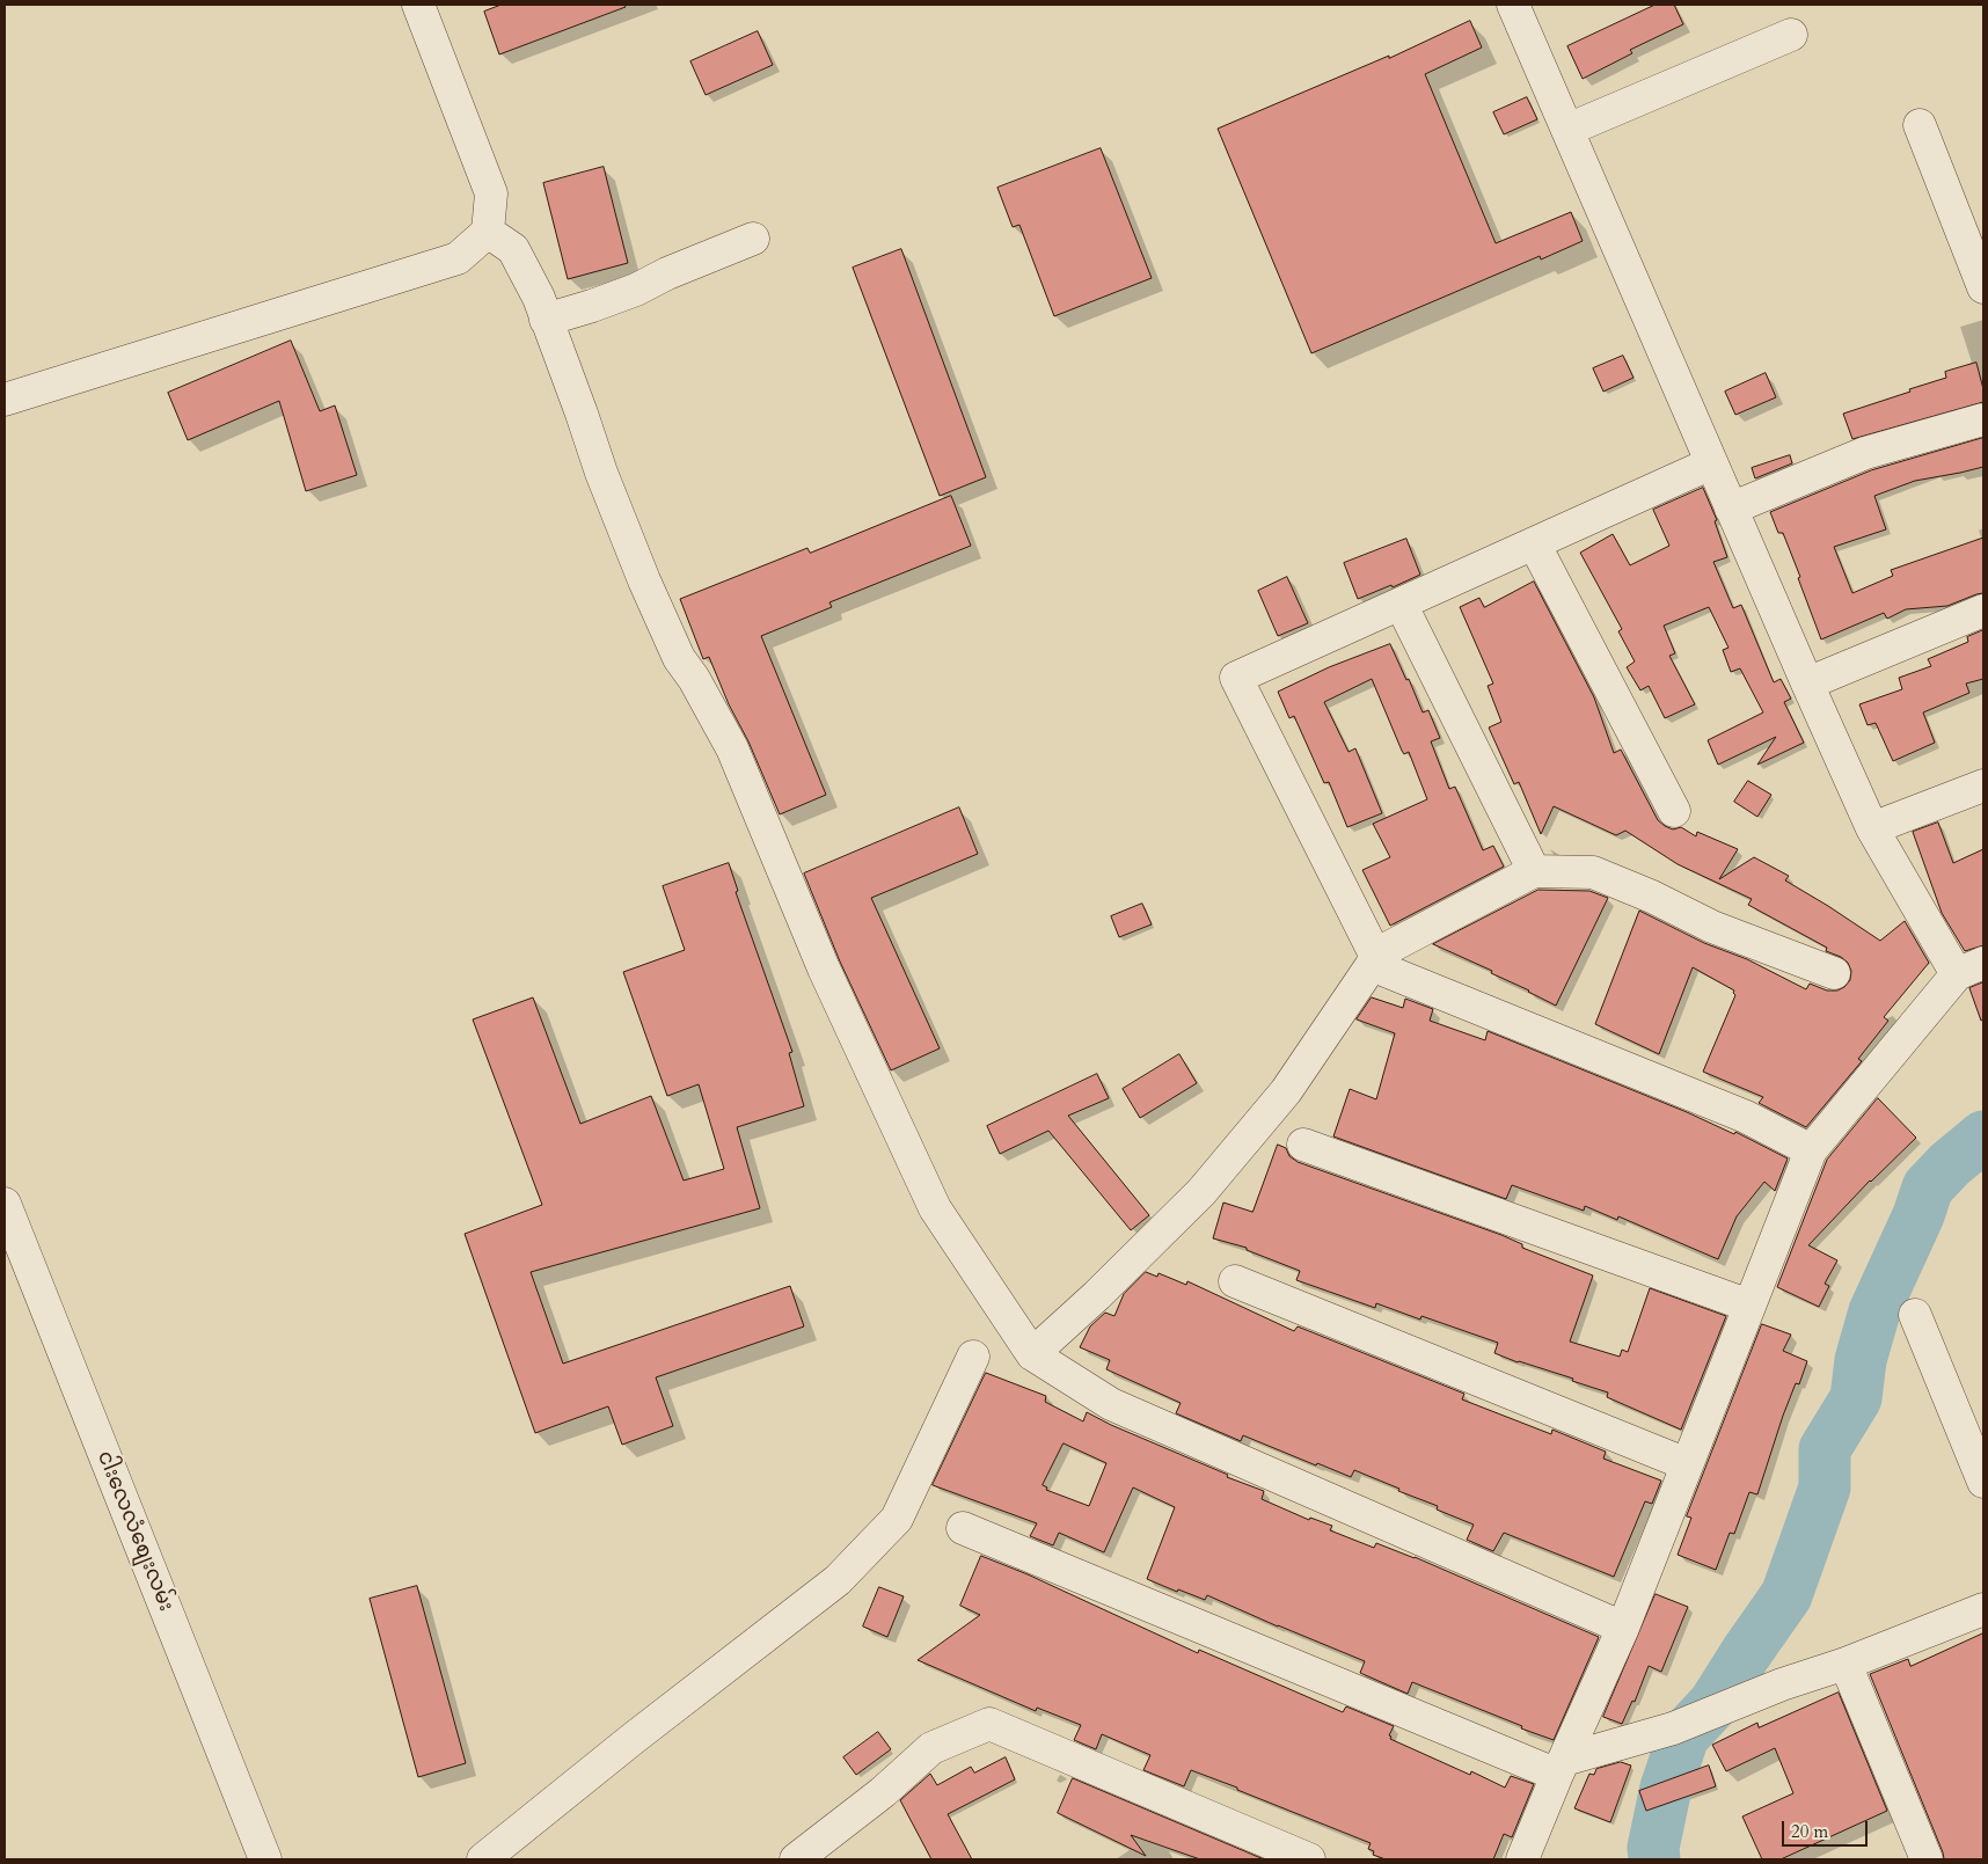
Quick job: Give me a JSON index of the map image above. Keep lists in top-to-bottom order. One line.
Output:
{"streets":{"street":["ငါးလေလံစျေးလမ်း"]},"scale_bar":"20 m"}
